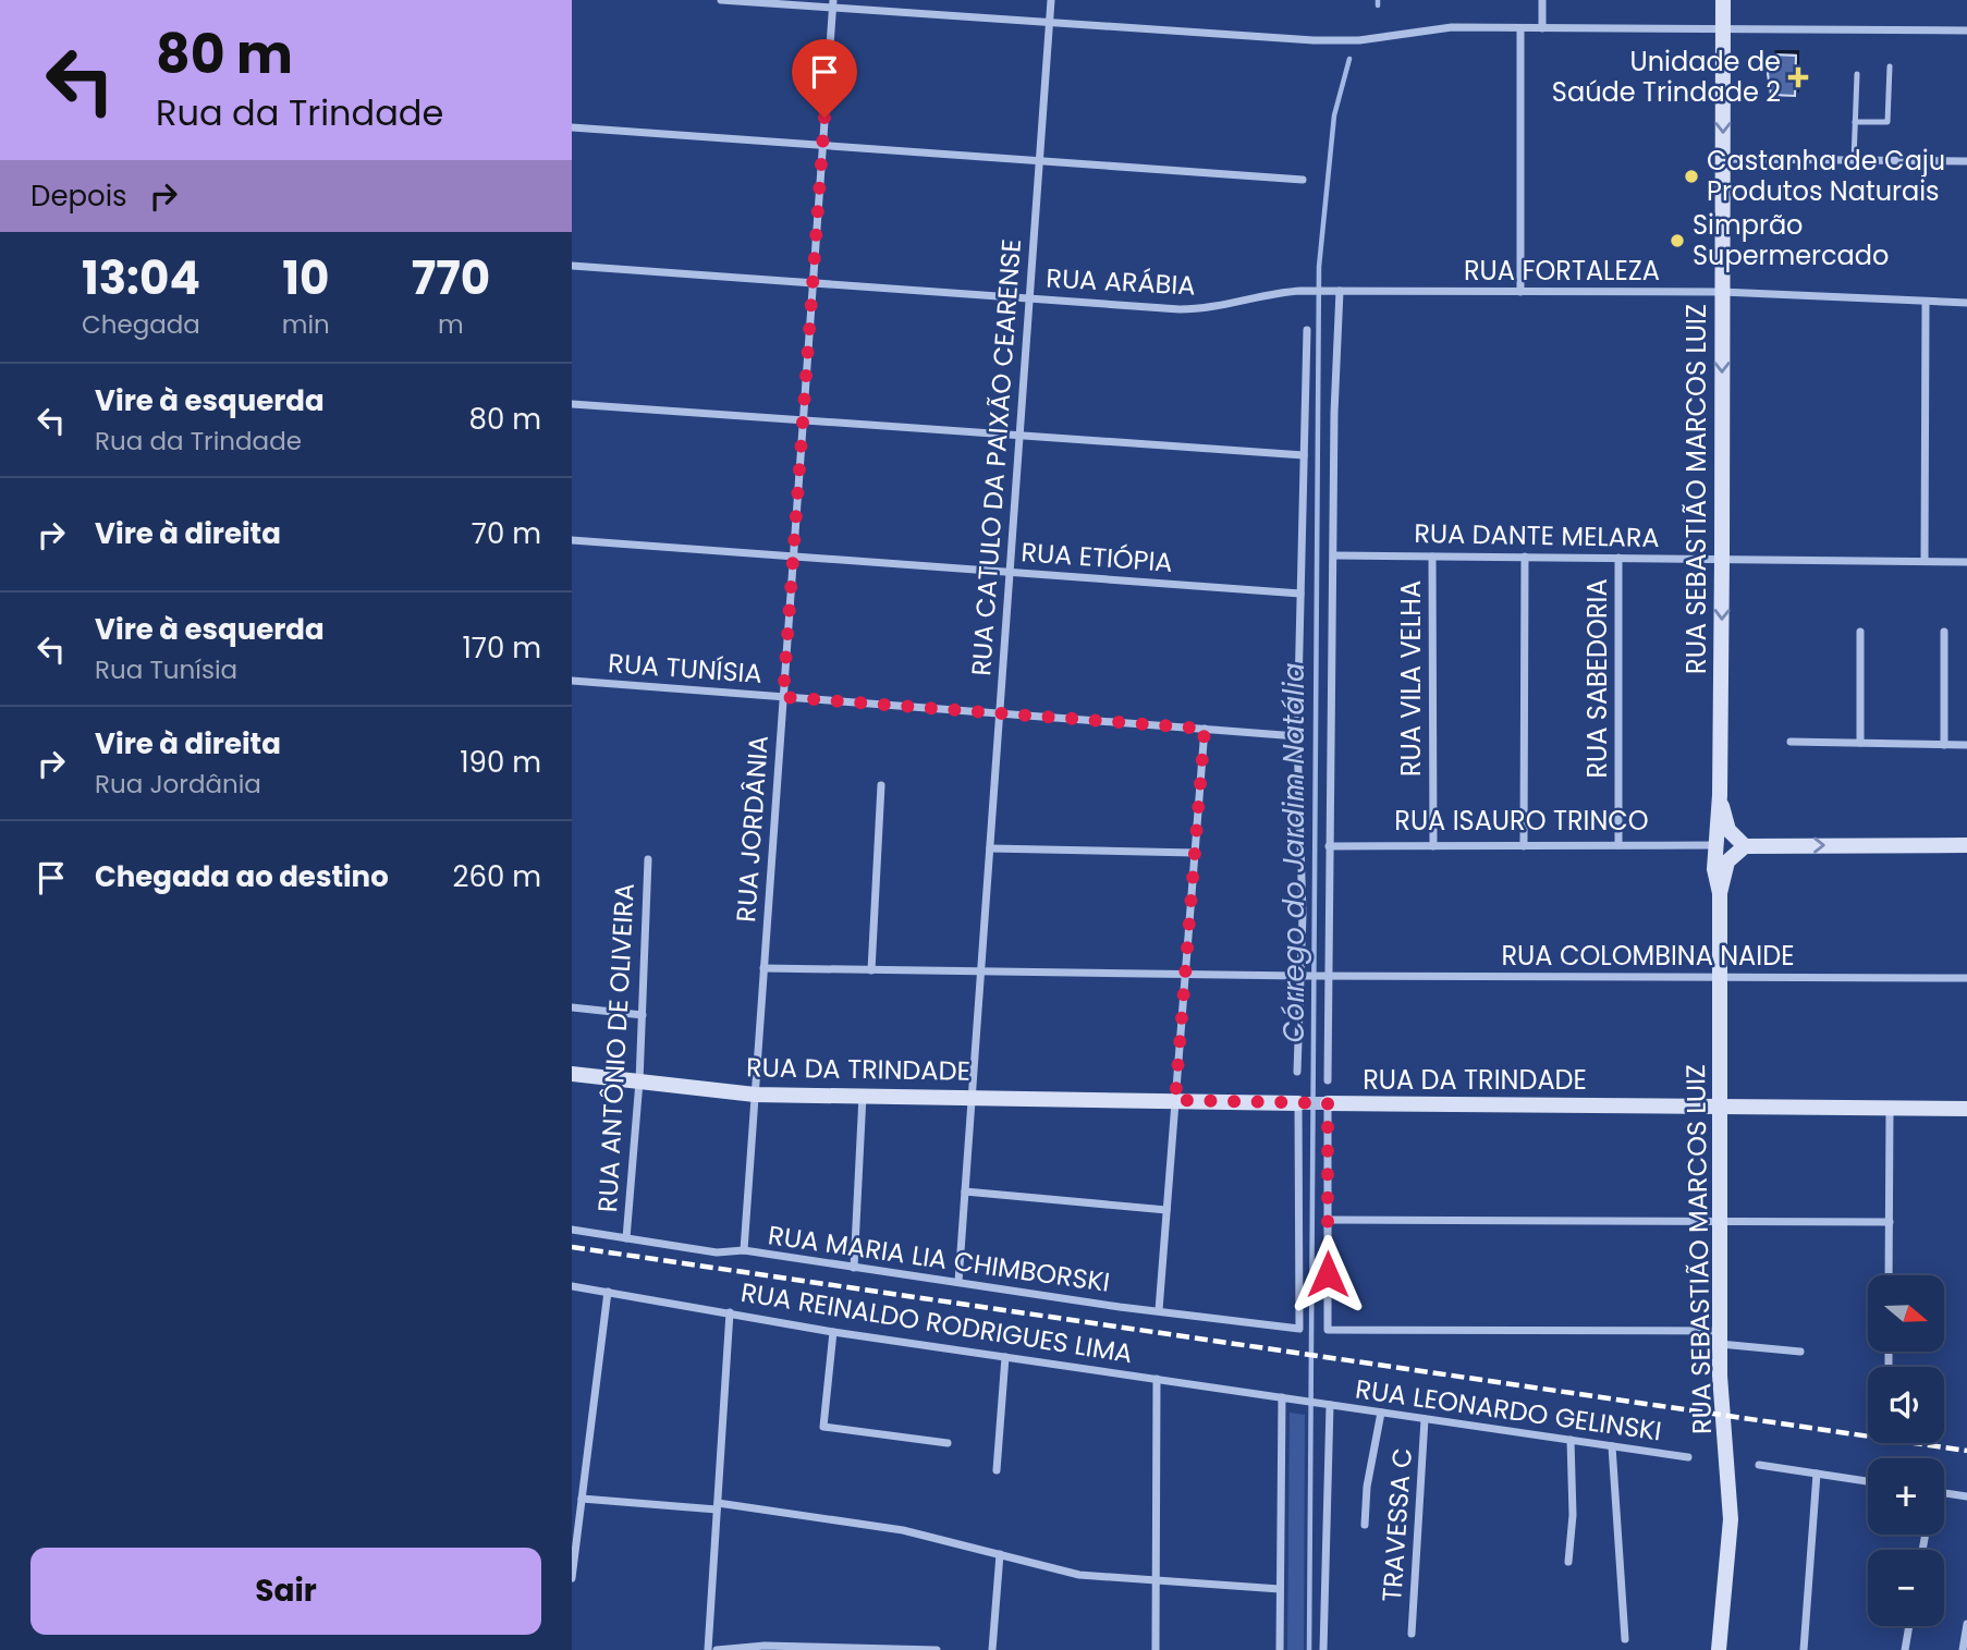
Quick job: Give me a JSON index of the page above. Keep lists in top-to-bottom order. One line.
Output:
{"streets":{"main road":["RUA SEBASTIÃO MARCOS LUIZ","RUA DA TRINDADE"],"street":["RUA FORTALEZA","RUA ARÁBIA","RUA CATULO DA PAIXÃO CEARENSE","RUA DANTE MELARA","RUA ETIÓPIA","RUA TUNÍSIA","RUA VILA VELHA","RUA SABEDORIA","RUA ISAURO TRINCO","RUA JORDÂNIA","RUA COLOMBINA NAIDE","RUA ANTÔNIO DE OLIVEIRA","RUA MARIA LIA CHIMBORSKI","RUA REINALDO RODRIGUES LIMA","RUA LEONARDO GELINSKI","TRAVESSA C"]},"crossings":[["RUA FORTALEZA","RUA ARÁBIA"],["RUA FORTALEZA","RUA SEBASTIÃO MARCOS LUIZ"],["RUA ARÁBIA","RUA CATULO DA PAIXÃO CEARENSE"],["RUA ARÁBIA","RUA JORDÂNIA"],["RUA CATULO DA PAIXÃO CEARENSE","RUA ETIÓPIA"],["RUA CATULO DA PAIXÃO CEARENSE","RUA TUNÍSIA"],["RUA CATULO DA PAIXÃO CEARENSE","RUA COLOMBINA NAIDE"],["RUA CATULO DA PAIXÃO CEARENSE","RUA DA TRINDADE"],["RUA CATULO DA PAIXÃO CEARENSE","RUA MARIA LIA CHIMBORSKI"],["RUA SEBASTIÃO MARCOS LUIZ","RUA DANTE MELARA"],["RUA SEBASTIÃO MARCOS LUIZ","RUA ISAURO TRINCO"],["RUA SEBASTIÃO MARCOS LUIZ","RUA COLOMBINA NAIDE"],["RUA SEBASTIÃO MARCOS LUIZ","RUA DA TRINDADE"],["RUA DANTE MELARA","RUA VILA VELHA"],["RUA DANTE MELARA","RUA SABEDORIA"],["RUA ETIÓPIA","RUA JORDÂNIA"],["RUA TUNÍSIA","RUA JORDÂNIA"],["RUA VILA VELHA","RUA ISAURO TRINCO"],["RUA SABEDORIA","RUA ISAURO TRINCO"],["RUA JORDÂNIA","RUA COLOMBINA NAIDE"],["RUA JORDÂNIA","RUA DA TRINDADE"],["RUA JORDÂNIA","RUA MARIA LIA CHIMBORSKI"],["RUA ANTÔNIO DE OLIVEIRA","RUA DA TRINDADE"],["RUA ANTÔNIO DE OLIVEIRA","RUA MARIA LIA CHIMBORSKI"],["RUA DA TRINDADE","RUA MARIA LIA CHIMBORSKI"],["RUA REINALDO RODRIGUES LIMA","RUA LEONARDO GELINSKI"],["RUA LEONARDO GELINSKI","TRAVESSA C"]],"one_way":["RUA SEBASTIÃO MARCOS LUIZ"],"water":["Córrego do Jardim Natália"],"places":{"health":["Unidade de Saúde Trindade 2"],"other":["Castanha de Caju Produtos Naturais","Simprão Supermercado"]},"north":"right","page":{"turn":["80 m","Rua da Trindade"],"then":"Depois","eta":["13:04","Chegada","10","min","770","m"],"list":[{"name":"Vire à esquerda","note":"Rua da Trindade","value":"80 m"},{"name":"Vire à direita","value":"70 m"},{"name":"Vire à esquerda","note":"Rua Tunísia","value":"170 m"},{"name":"Vire à direita","note":"Rua Jordânia","value":"190 m"},{"name":"Chegada ao destino","value":"260 m"}],"map_buttons":["+","−"],"buttons":"Sair"}}
